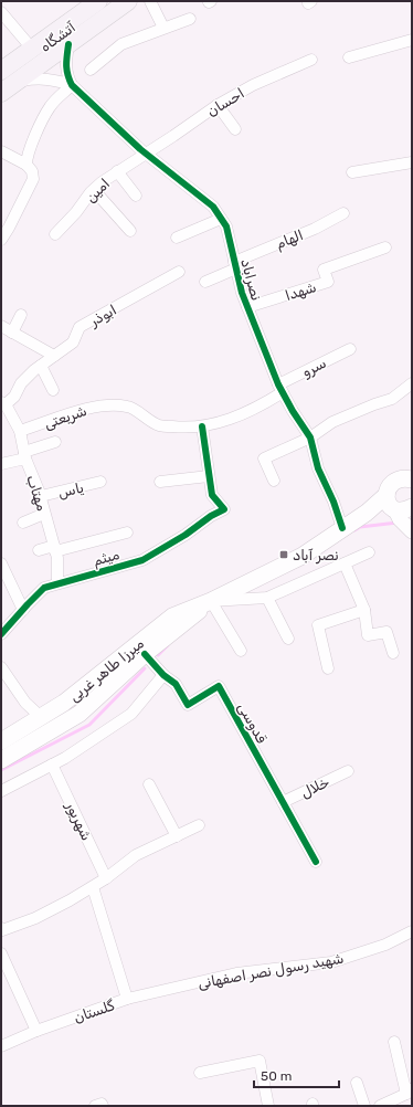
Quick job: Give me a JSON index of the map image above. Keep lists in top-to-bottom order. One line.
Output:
{"streets":{"main road":["آتشگاه","میرزا طاهر غربی"],"street":["احسان","امین","الهام","نصراباد","شهدا","ابوذر","سرو","شریعتی","یاس","مهتاب","میثم","قدوسی","خلال","شهریور","شهید رسول نصر اصفهانی","گلستان"]},"crossings":[["احسان","امین"],["احسان","نصراباد"],["امین","نصراباد"],["الهام","نصراباد"],["نصراباد","شهدا"],["نصراباد","سرو"],["نصراباد","شریعتی"],["نصراباد","میرزا طاهر غربی"],["ابوذر","مهتاب"],["سرو","شریعتی"],["شریعتی","مهتاب"],["یاس","مهتاب"],["مهتاب","میثم"],["میرزا طاهر غربی","قدوسی"],["قدوسی","خلال"],["شهید رسول نصر اصفهانی","گلستان"]],"places":{"transit":["نصر آباد"]},"scale_bar":"50 m"}
